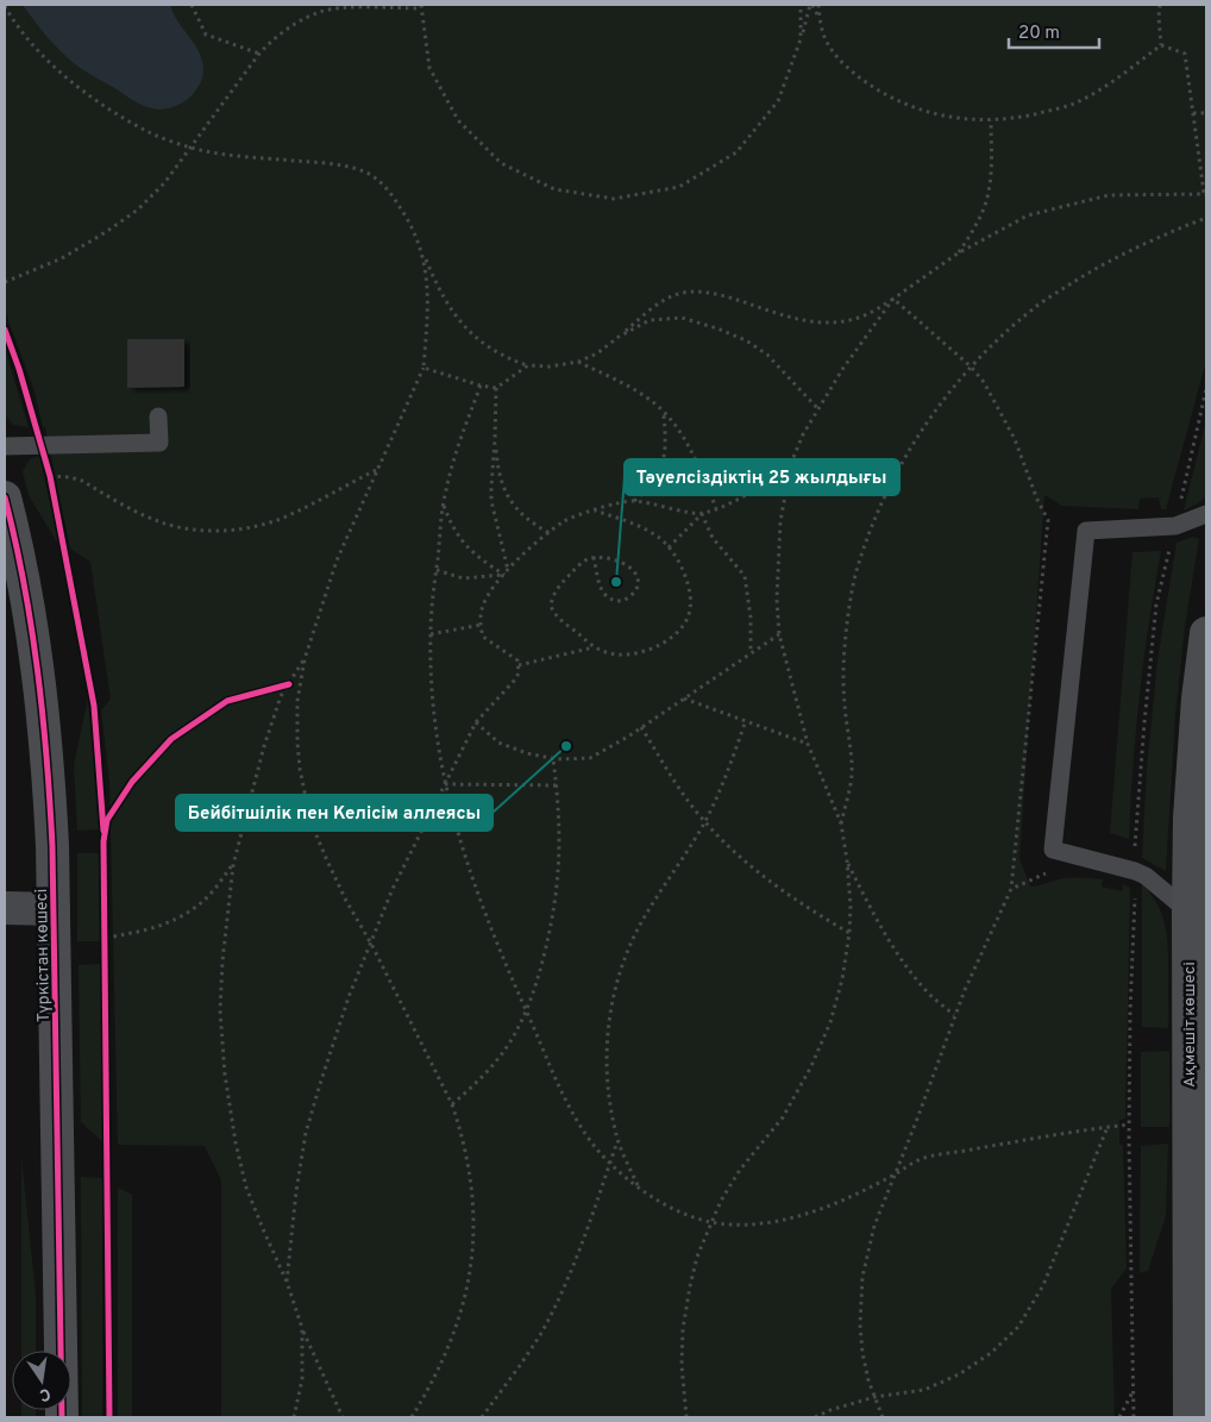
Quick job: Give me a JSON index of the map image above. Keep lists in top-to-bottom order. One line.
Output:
{"streets":{"street":["Түркістан көшесі","Ақмешіт көшесі"]},"places":["Тәуелсіздіктің 25 жылдығы","Бейбітшілік пен Келісім аллеясы"],"scale_bar":"20 m","north":"bottom"}
